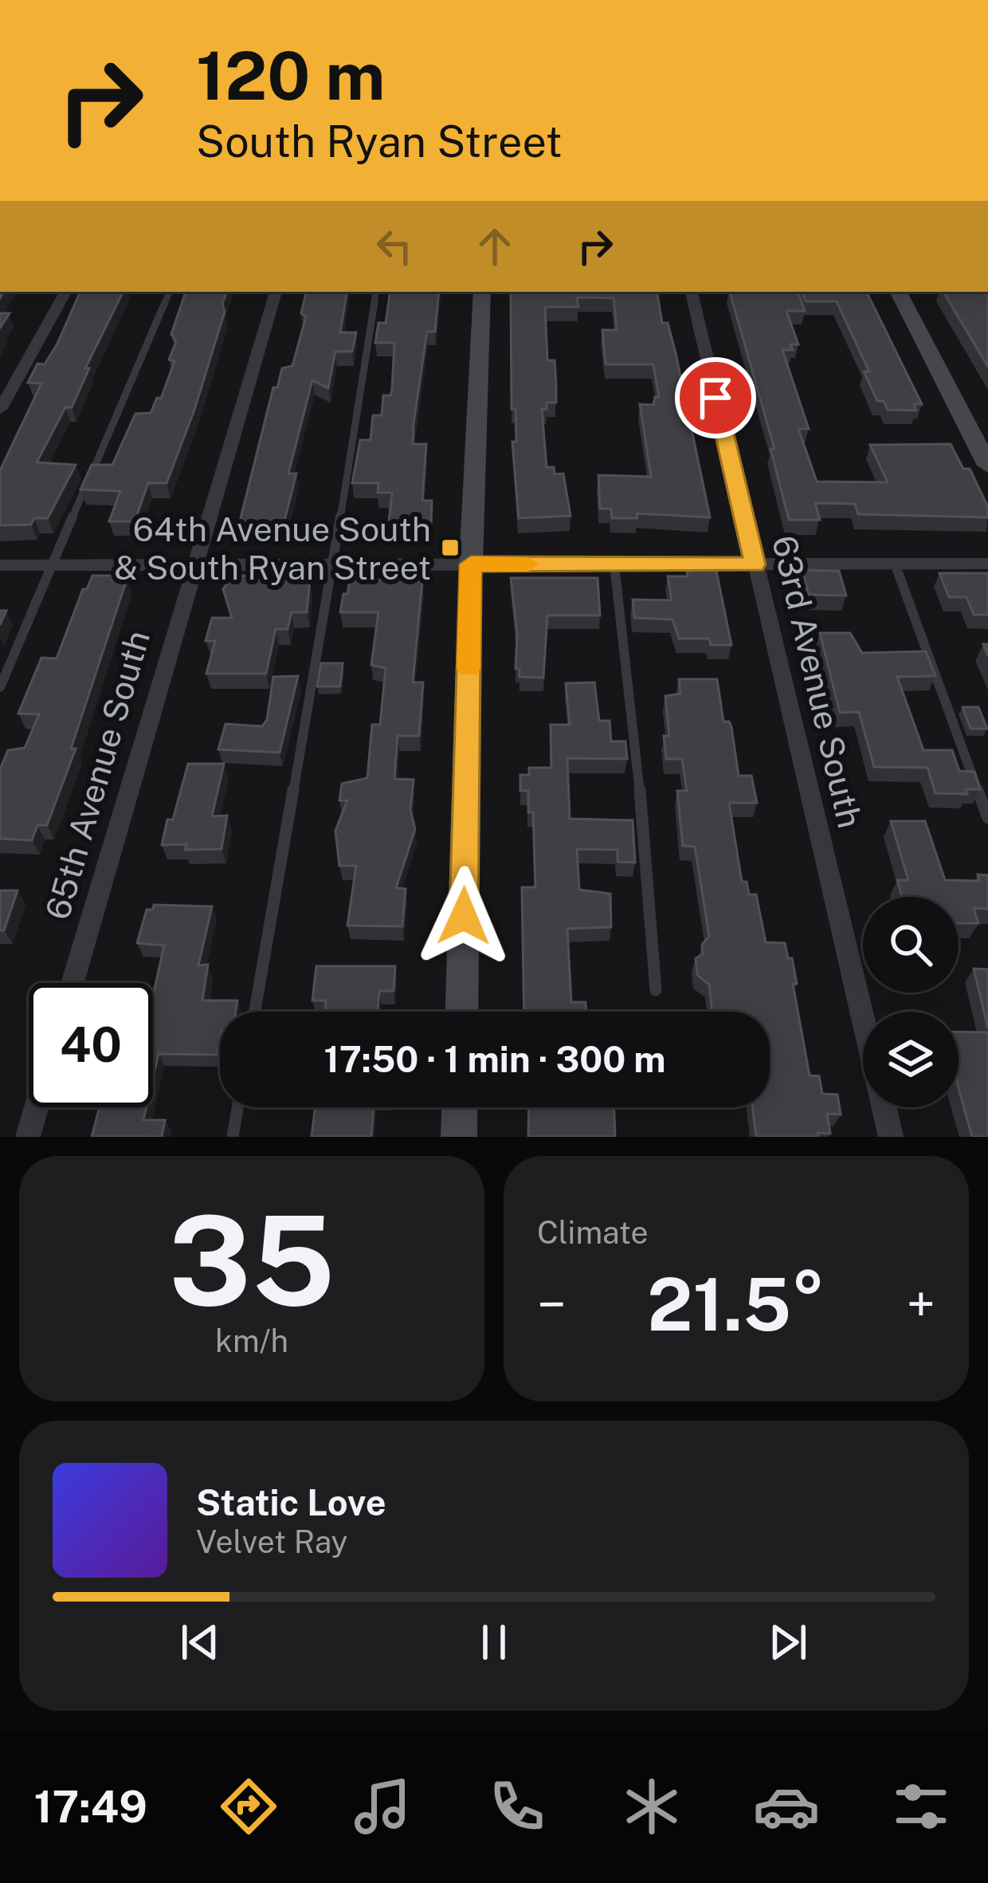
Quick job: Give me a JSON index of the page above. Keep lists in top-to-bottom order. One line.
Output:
{"streets":{"street":["63rd Avenue South","65th Avenue South"]},"places":{"transit":["64th Avenue South & South Ryan Street"]},"page":{"turn":["120 m","South Ryan Street"],"limit":"40","trip":"17:50 · 1 min · 300 m","tile":[["35","km/h"],"Climate"],"heat":["−","21.5°","+"],"song":["Static Love","Velvet Ray"],"tabs":"17:49"}}
